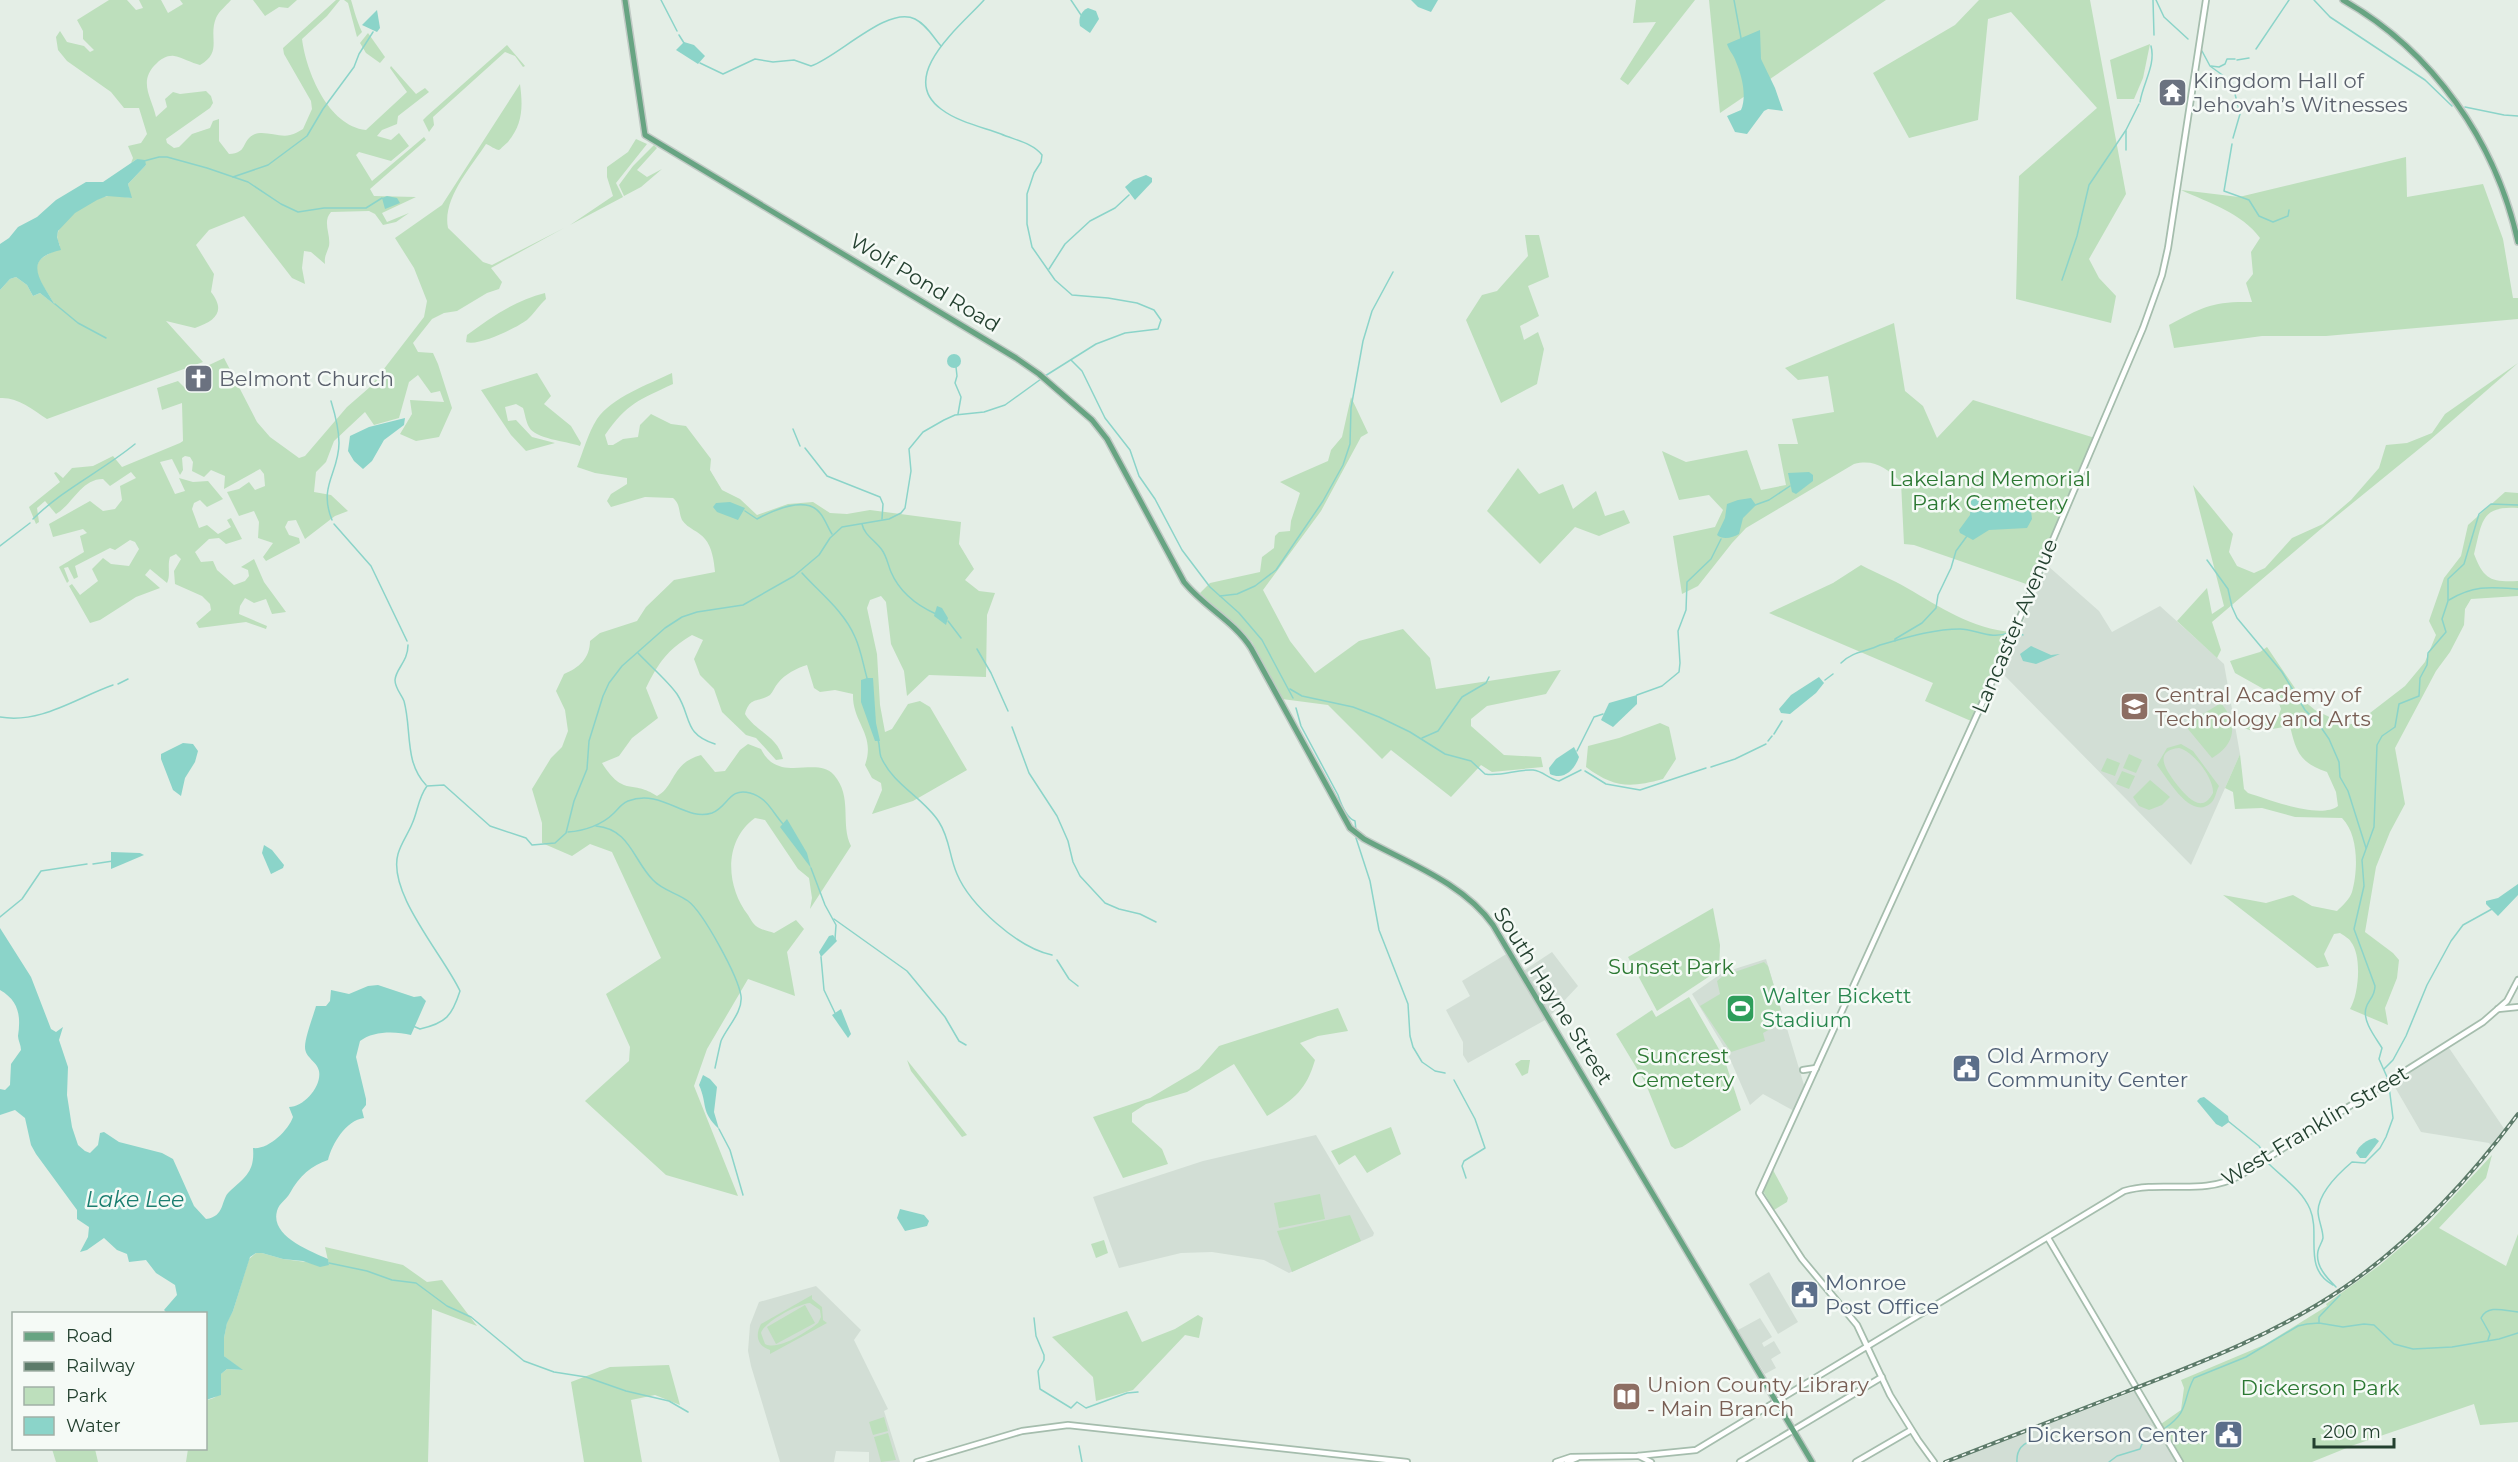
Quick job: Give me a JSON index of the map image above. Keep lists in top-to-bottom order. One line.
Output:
{"streets":{"main road":["Wolf Pond Road","Lancaster Avenue","South Hayne Street","West Franklin Street"]},"crossings":[["Wolf Pond Road","South Hayne Street"],["Lancaster Avenue","West Franklin Street"],["South Hayne Street","West Franklin Street"]],"water":["Lake Lee"],"parks":["Lakeland Memorial Park Cemetery","Sunset Park","Suncrest Cemetery","Dickerson Park"],"places":{"temple":["Kingdom Hall of Jehovah’s Witnesses"],"church":["Belmont Church"],"school or university":["Central Academy of Technology and Arts"],"sports":["Walter Bickett Stadium"],"public building":["Old Armory Community Center","Monroe Post Office","Dickerson Center"],"library":["Union County Library - Main Branch"]},"legend":["Road","Railway","Park","Water"],"scale_bar":"200 m"}
